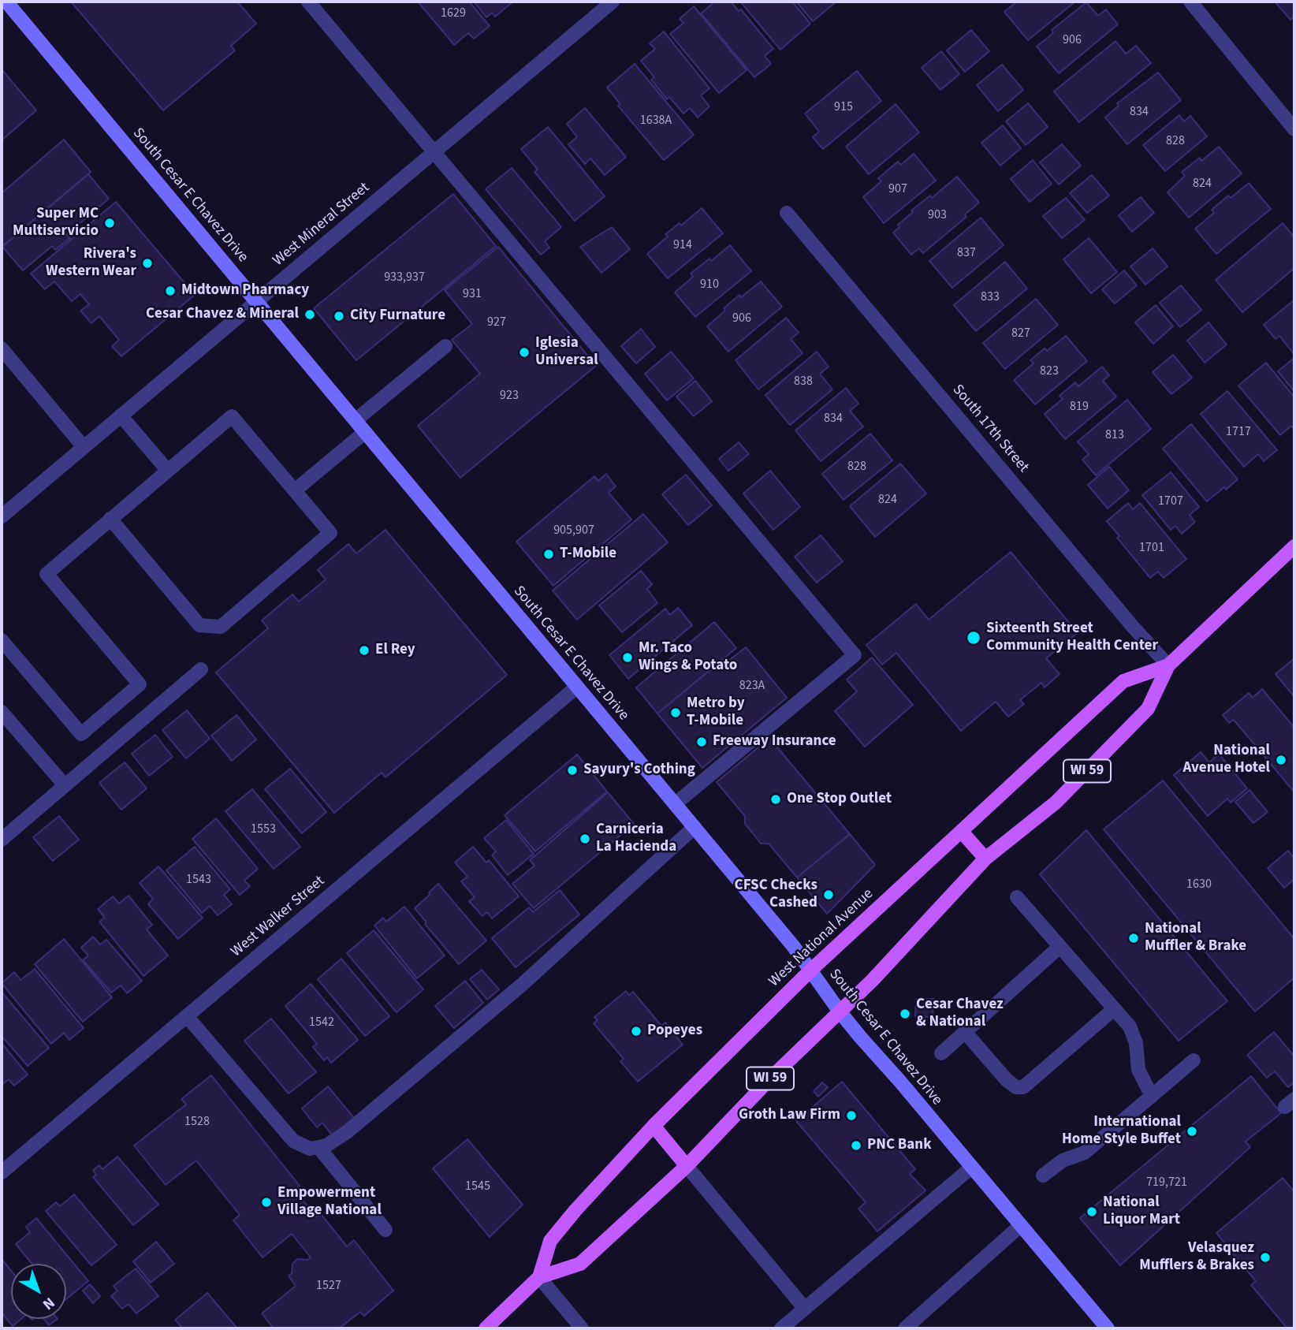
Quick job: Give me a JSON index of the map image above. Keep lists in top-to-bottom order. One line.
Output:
{"streets":{"main road":["South Cesar E Chavez Drive","WI 59","West National Avenue"],"street":["West Mineral Street","South 17th Street","West Walker Street"]},"crossings":[["South Cesar E Chavez Drive","West Mineral Street"],["South Cesar E Chavez Drive","West Walker Street"],["South Cesar E Chavez Drive","West National Avenue"],["South 17th Street","West National Avenue"]],"places":["Super MC Multiservicio","Rivera's Western Wear","Midtown Pharmacy","Cesar Chavez & Mineral","City Furnature","Iglesia Universal","T-Mobile","Sixteenth Street Community Health Center","El Rey","Mr. Taco Wings & Potato","Metro by T-Mobile","Freeway Insurance","National Avenue Hotel","Sayury's Cothing","One Stop Outlet","Carniceria La Hacienda","CFSC Checks Cashed","National Muffler & Brake","Cesar Chavez & National","Popeyes","Groth Law Firm","International Home Style Buffet","PNC Bank","Empowerment Village National","National Liquor Mart","Velasquez Mufflers & Brakes"],"house_numbers":["1629","906","915","834","1638A","828","824","907","903","914","837","933,937","910","931","833","906","927","827","823","838","923","819","834","1717","813","828","824","1707","905,907","1701","823A","1553","1543","1630","1542","1528","719,721","1545","1527"],"north":"bottom right"}
